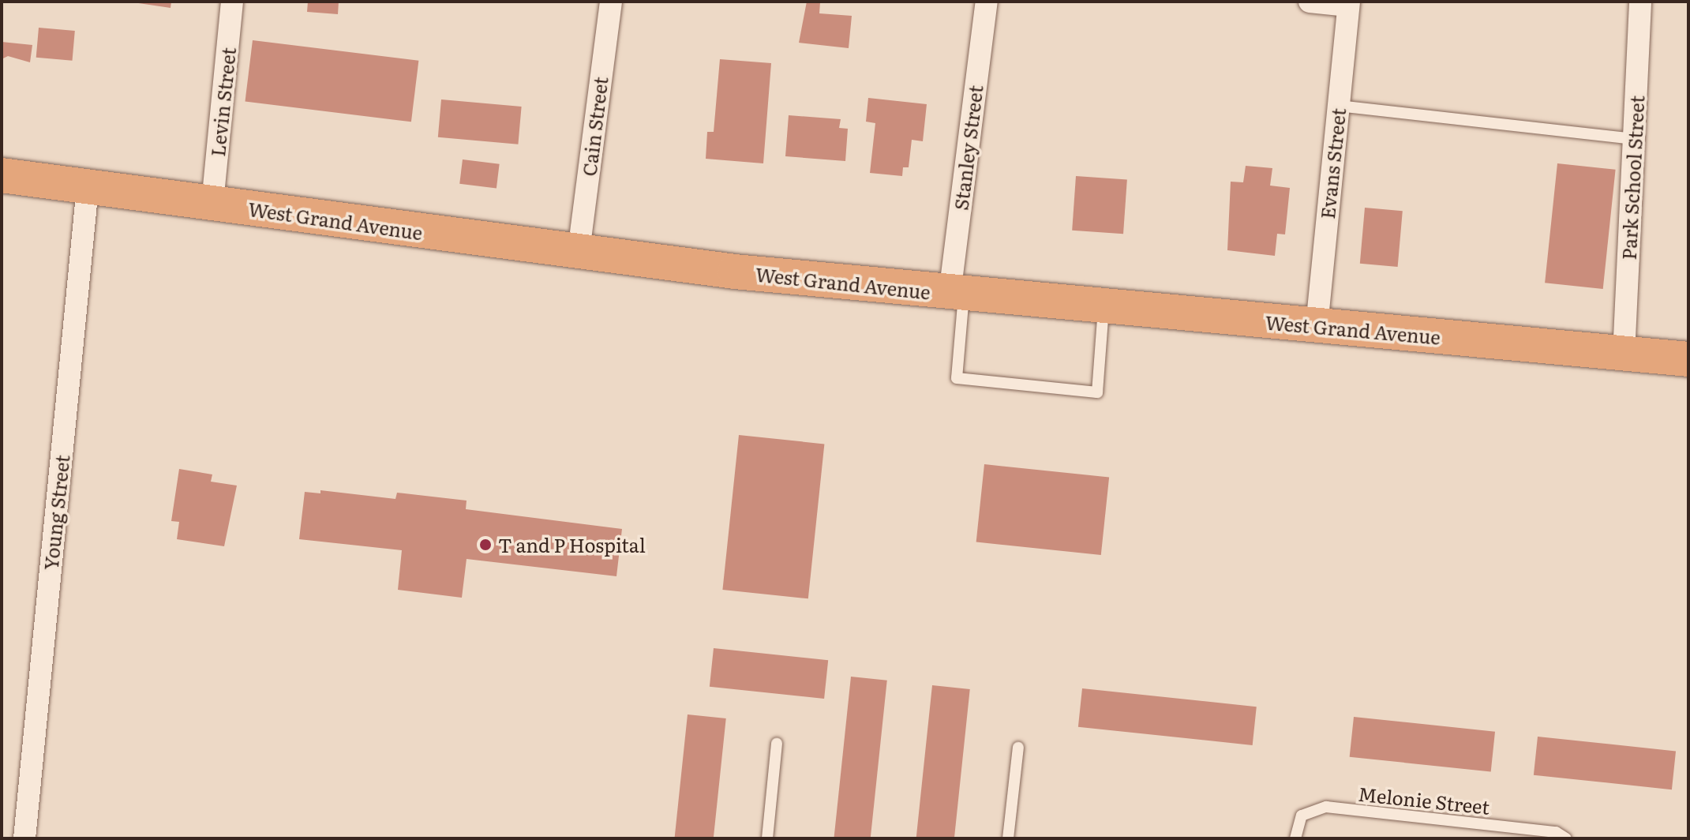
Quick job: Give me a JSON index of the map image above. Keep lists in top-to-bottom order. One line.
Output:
{"streets":{"highway":["West Grand Avenue"],"street":["Levin Street","Cain Street","Stanley Street","Evans Street","Park School Street","Young Street"],"lane":["Melonie Street"]},"crossings":[["Levin Street","West Grand Avenue"],["Cain Street","West Grand Avenue"],["Stanley Street","West Grand Avenue"],["Evans Street","West Grand Avenue"],["Park School Street","West Grand Avenue"],["West Grand Avenue","Young Street"]],"places":["T and P Hospital"]}
